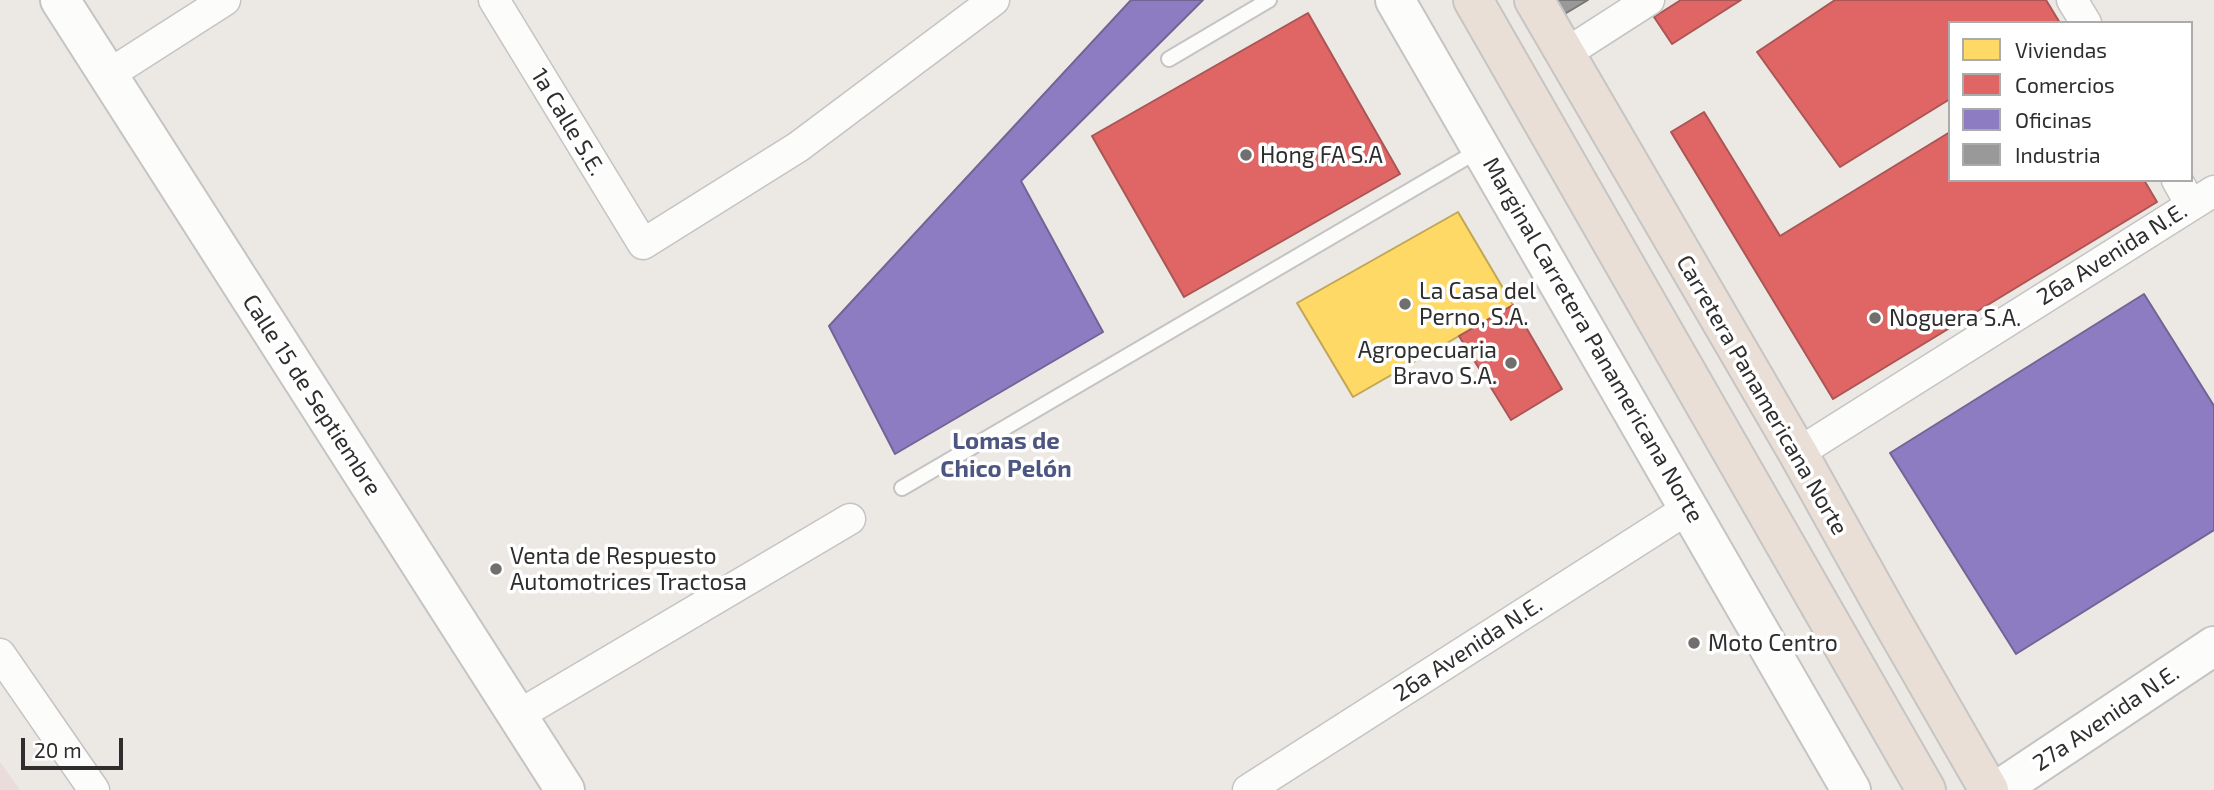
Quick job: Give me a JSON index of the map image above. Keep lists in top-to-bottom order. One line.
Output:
{"streets":{"highway":["Carretera Panamericana Norte"],"street":["1a Calle S.E.","26a Avenida N.E.","Marginal Carretera Panamericana Norte","Calle 15 de Septiembre","27a Avenida N.E."]},"crossings":[["26a Avenida N.E.","Marginal Carretera Panamericana Norte"],["26a Avenida N.E.","Carretera Panamericana Norte"]],"districts":["Lomas de Chico Pelón"],"places":["Hong FA S.A","La Casa del Perno, S.A.","Noguera S.A.","Agropecuaria Bravo S.A.","Venta de Respuesto Automotrices Tractosa","Moto Centro"],"legend":["Viviendas","Comercios","Oficinas","Industria"],"scale_bar":"20 m"}
